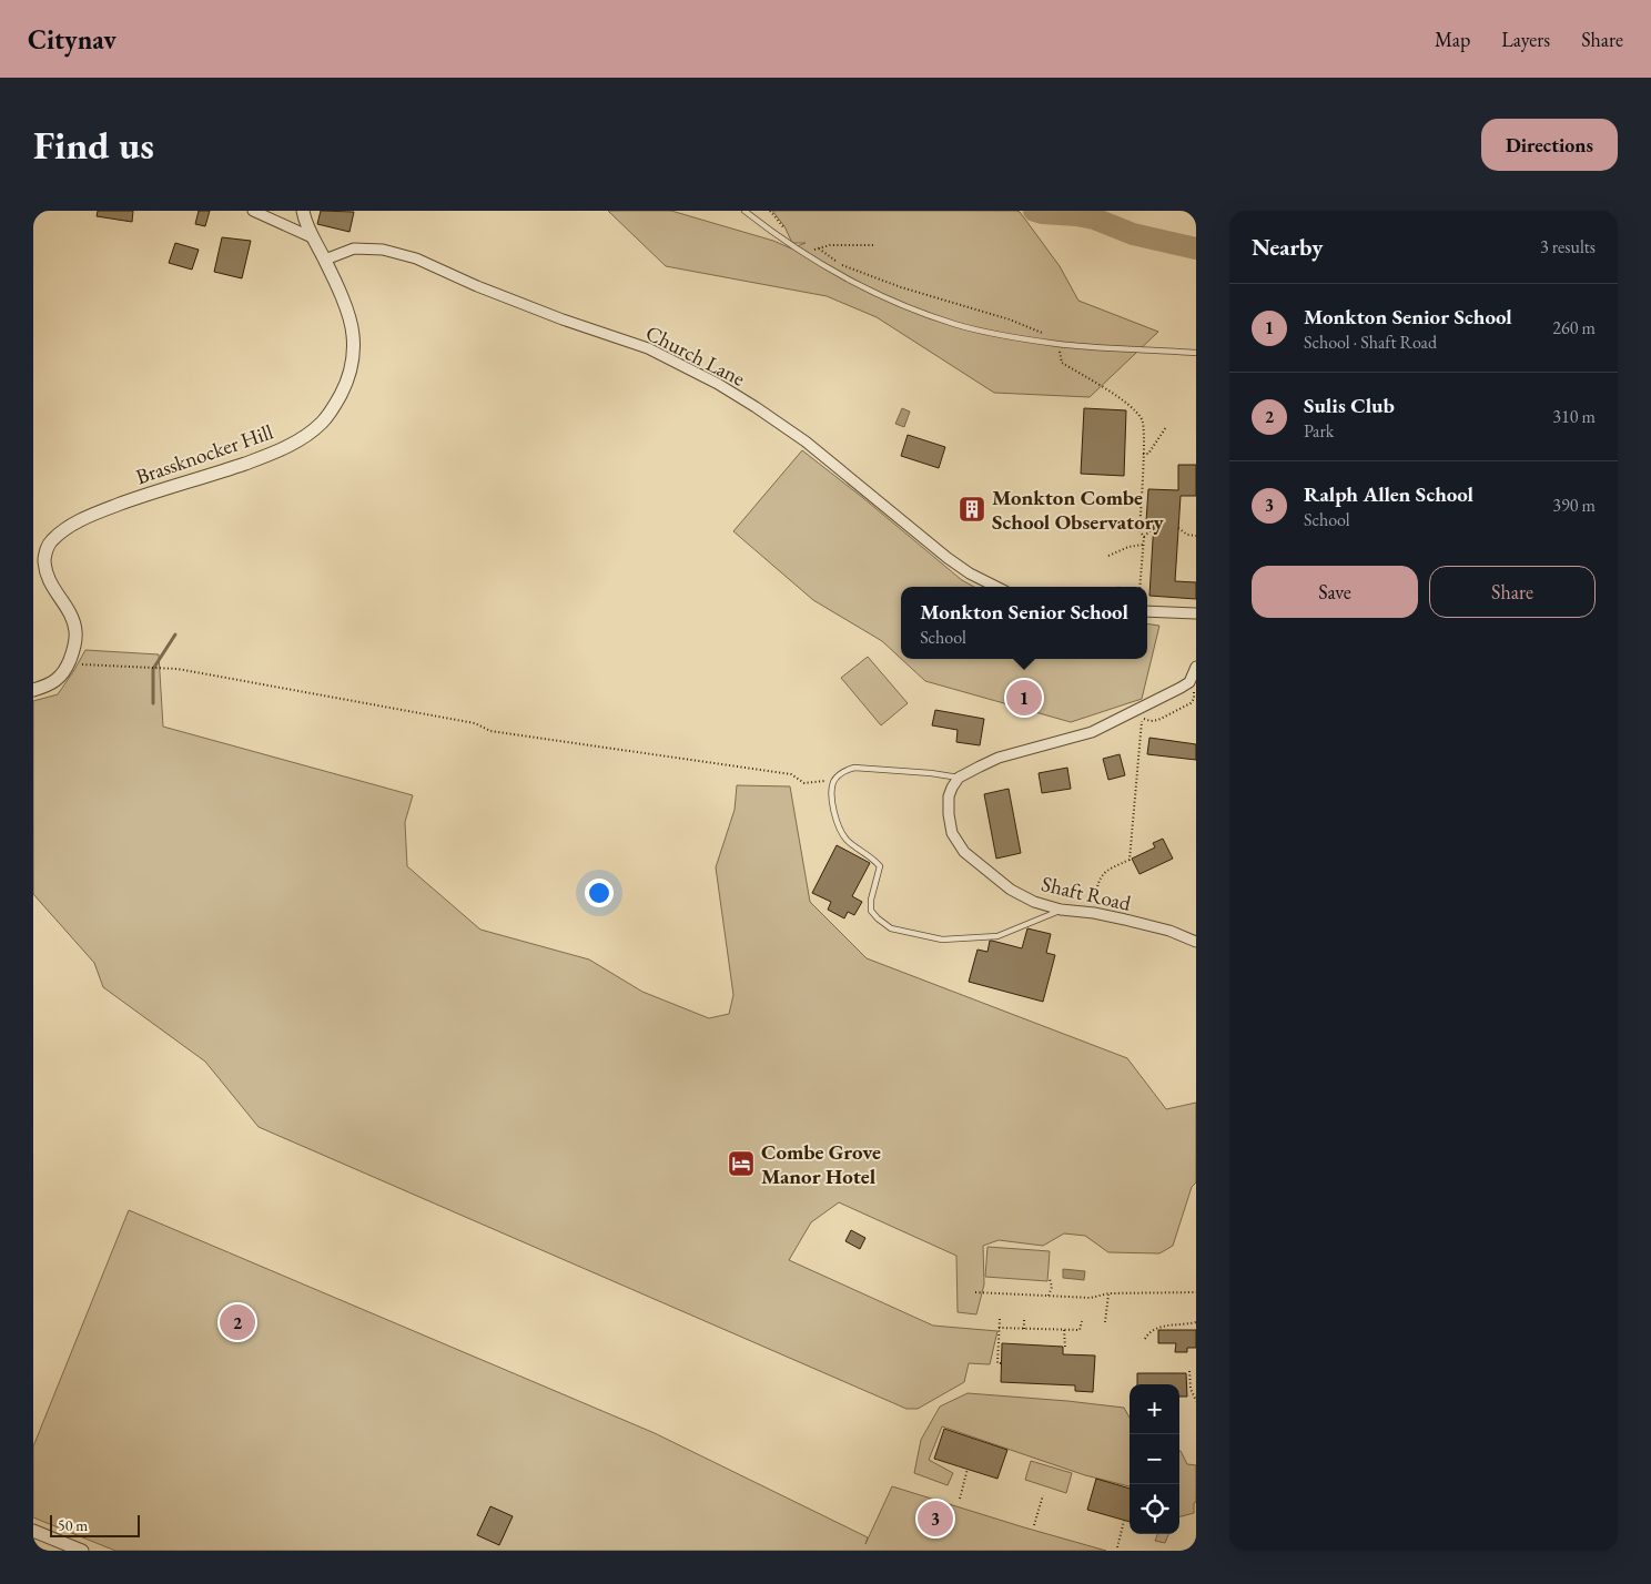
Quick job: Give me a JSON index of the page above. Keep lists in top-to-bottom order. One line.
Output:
{"streets":{"street":["Church Lane","Brassknocker Hill","Shaft Road"]},"crossings":[["Church Lane","Brassknocker Hill"]],"places":{"building":["Monkton Combe School Observatory"],"hotel":["Combe Grove Manor Hotel"]},"scale_bar":"50 m","page":{"header":"Citynav","nav":["Map","Layers","Share"],"buttons":["Directions",["Save","Share"]],"title":"Find us","heading":["Nearby","3 results"],"list":[{"mark":"1","name":"Monkton Senior School","note":"School · Shaft Road","value":"260 m"},{"mark":"2","name":"Sulis Club","note":"Park","value":"310 m"},{"mark":"3","name":"Ralph Allen School","note":"School","value":"390 m"}],"popup":["Monkton Senior School","School"],"pins":["1","2","3"],"map_buttons":["+","−"],"scale":"50 m"}}
